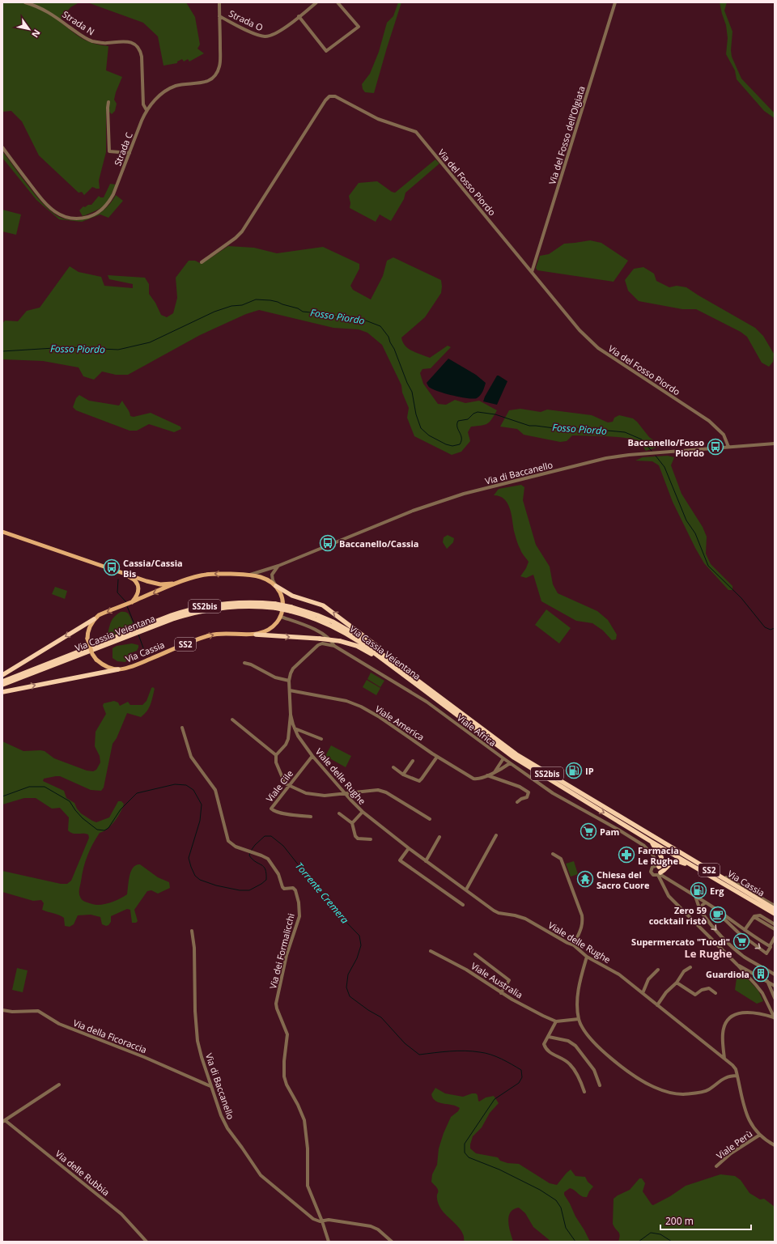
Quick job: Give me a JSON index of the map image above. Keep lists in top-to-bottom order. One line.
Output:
{"streets":{"highway":["SS2bis","Via Cassia Veientana","SS2","Via Cassia"],"street":["Strada O","Strada N","Via del Fosso dell'Olgiata","Strada C","Via del Fosso Piordo","Via di Baccanello","Viale America","Viale Africa","Viale delle Rughe","Viale Cile","Via dei Formalicchi","Viale Australia","Via della Ficoraccia","Viale Perù","Via delle Rubbia"]},"crossings":[["Strada O","Strada C"],["Strada N","Strada C"],["Via del Fosso dell'Olgiata","Via del Fosso Piordo"],["Via del Fosso Piordo","Via di Baccanello"],["Via di Baccanello","Via dei Formalicchi"],["Via di Baccanello","Via della Ficoraccia"],["Via Cassia Veientana","SS2"],["Via Cassia Veientana","Via Cassia"],["SS2","Via Cassia"],["Via Cassia","Viale Africa"],["Viale America","Viale Africa"],["Viale delle Rughe","Viale Cile"],["Viale delle Rughe","Viale Perù"]],"districts":["Le Rughe"],"water":["Fosso Piordo","Torrente Cremera"],"places":{"bus stop":["Baccanello/Fosso Piordo","Baccanello/Cassia","Cassia/Cassia Bis"],"fuel station":["IP","Erg"],"supermarket":["Pam","Supermercato \"Tuodì\""],"pharmacy":["Farmacia Le Rughe"],"temple":["Chiesa del Sacro Cuore"],"cafe":["Zero 59 cocktail ristò"],"building":["Guardiola"]},"scale_bar":"200 m","north":"bottom right"}
